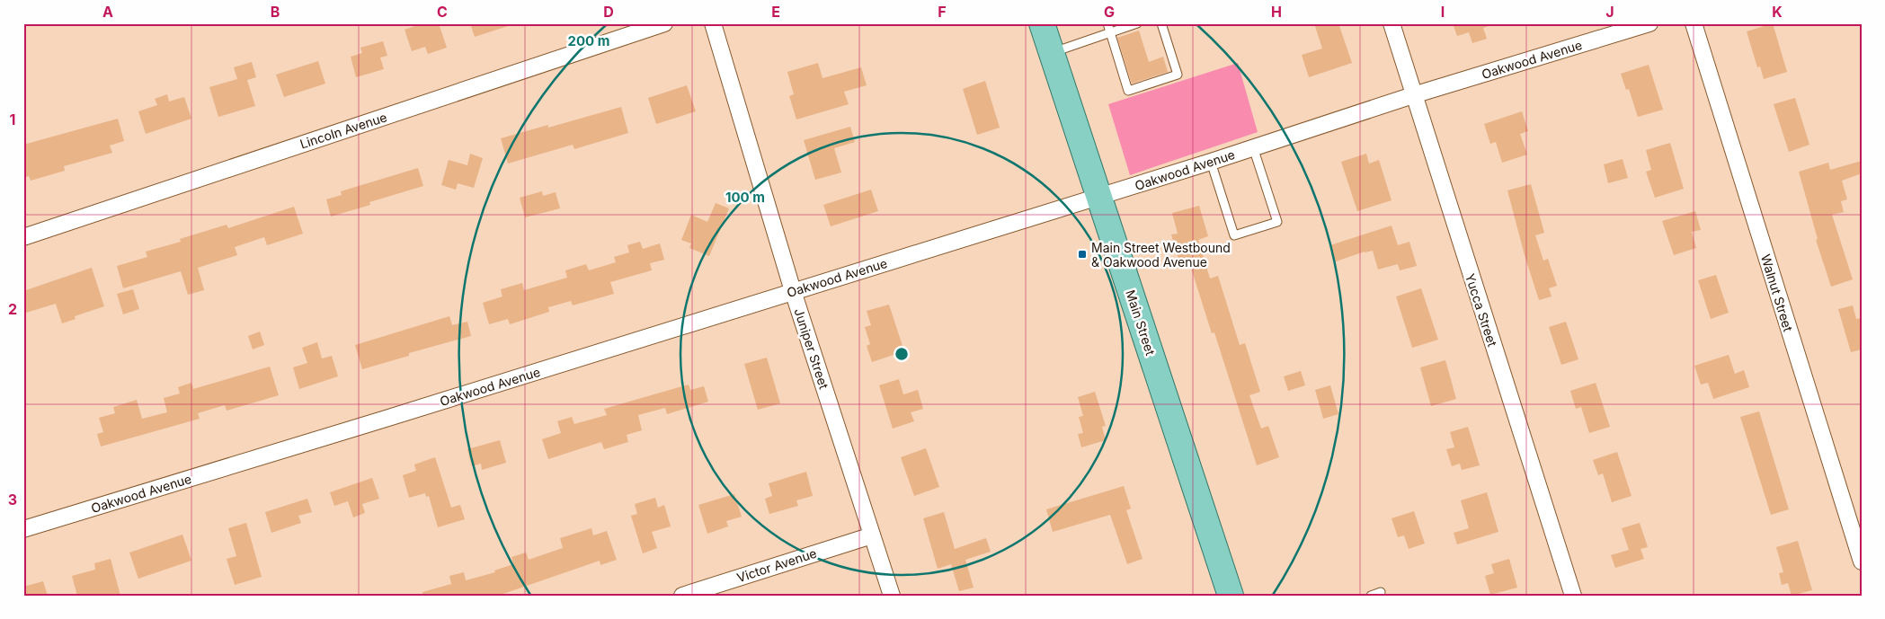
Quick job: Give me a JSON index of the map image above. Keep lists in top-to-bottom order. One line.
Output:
{"streets":{"main road":["Main Street"],"street":["Oakwood Avenue","Lincoln Avenue","Walnut Street","Yucca Street","Juniper Street","Victor Avenue"]},"crossings":[["Oakwood Avenue","Yucca Street"],["Oakwood Avenue","Main Street"],["Oakwood Avenue","Juniper Street"],["Juniper Street","Victor Avenue"]],"places":{"transit":["Main Street Westbound & Oakwood Avenue"]},"grid":{"columns":["A","B","C","D","E","F","G","H","I","J","K"],"rows":["1","2","3"]},"rings":["200 m","100 m"]}
